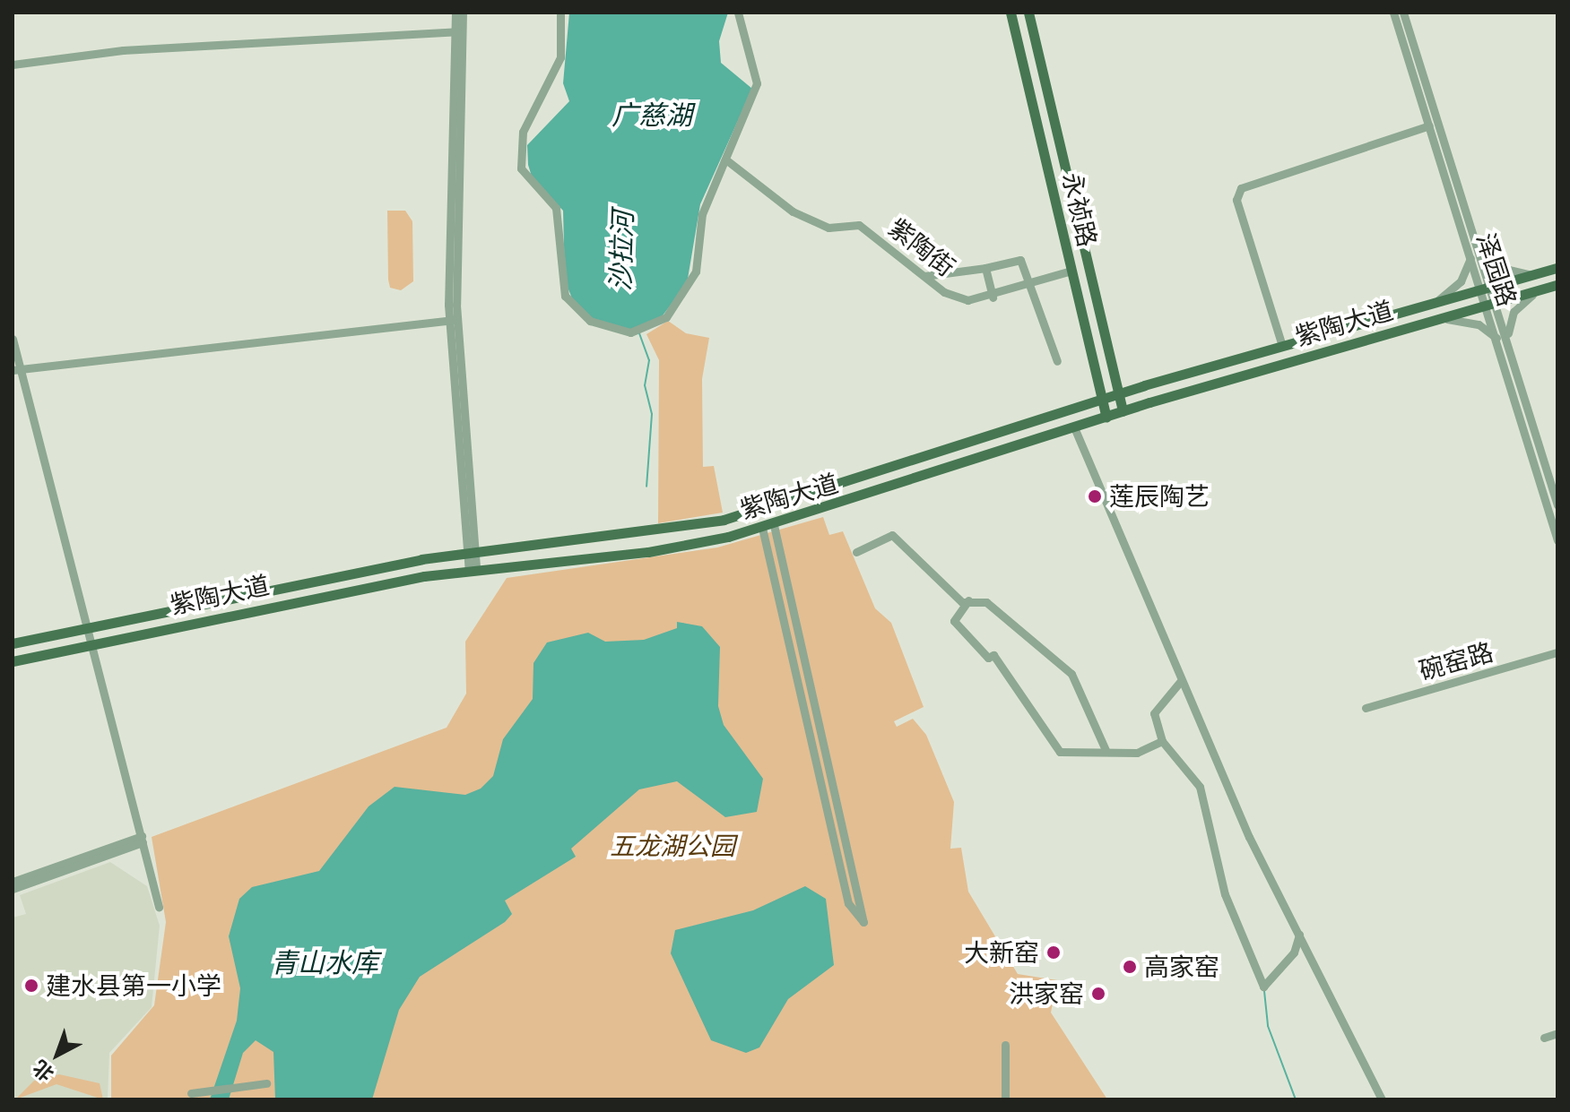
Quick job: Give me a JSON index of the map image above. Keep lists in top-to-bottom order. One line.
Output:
{"streets":{"main road":["永祯路","紫陶大道"],"street":["紫陶街","泽园路","碗窑路"]},"crossings":[["永祯路","紫陶街"],["永祯路","紫陶大道"],["泽园路","紫陶大道"]],"water":["广慈湖","沙拉河","青山水库"],"parks":["五龙湖公园"],"places":["莲辰陶艺","大新窑","高家窑","建水县第一小学","洪家窑"],"north":"bottom left"}
